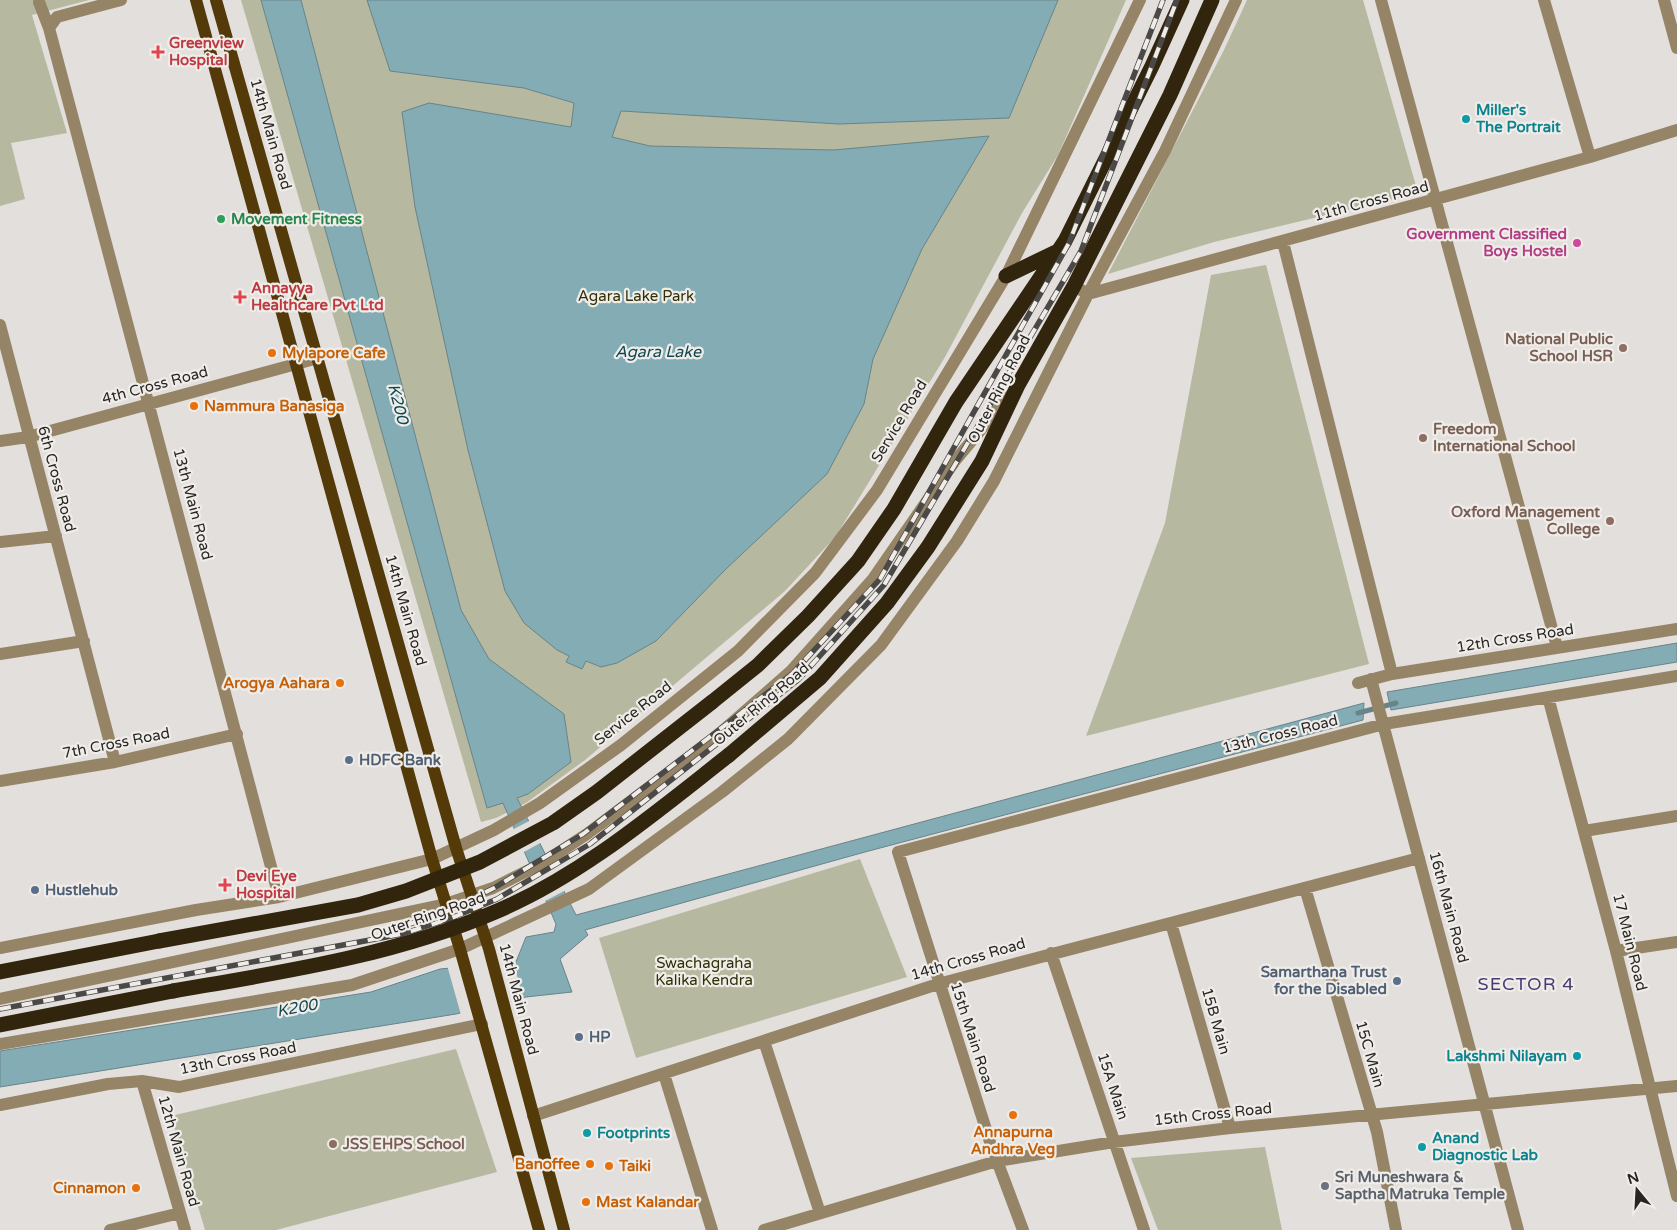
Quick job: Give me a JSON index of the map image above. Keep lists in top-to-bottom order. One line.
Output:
{"streets":{"highway":["Outer Ring Road"],"main road":["14th Main Road"],"street":["11th Cross Road","4th Cross Road","Service Road","6th Cross Road","13th Main Road","12th Cross Road","13th Cross Road","7th Cross Road","16th Main Road","17 Main Road","14th Cross Road","15B Main","15th Main Road","15C Main","15A Main","15th Cross Road","12th Main Road"]},"crossings":[["14th Main Road","4th Cross Road"],["14th Main Road","Service Road"],["14th Main Road","14th Cross Road"],["4th Cross Road","6th Cross Road"],["4th Cross Road","13th Main Road"],["Service Road","13th Main Road"],["6th Cross Road","7th Cross Road"],["13th Main Road","7th Cross Road"],["12th Cross Road","16th Main Road"],["13th Cross Road","16th Main Road"],["13th Cross Road","17 Main Road"],["13th Cross Road","15th Main Road"],["13th Cross Road","12th Main Road"],["16th Main Road","14th Cross Road"],["16th Main Road","15th Cross Road"],["17 Main Road","15th Cross Road"],["14th Cross Road","15B Main"],["14th Cross Road","15th Main Road"],["14th Cross Road","15C Main"],["14th Cross Road","15A Main"],["15B Main","15th Cross Road"],["15th Main Road","15th Cross Road"],["15C Main","15th Cross Road"],["15A Main","15th Cross Road"]],"districts":["SECTOR 4"],"water":["Agara Lake","K200"],"parks":["Agara Lake Park","Swachagraha Kalika Kendra"],"places":{"health":["Greenview Hospital","Annayya Healthcare Pvt Ltd","Devi Eye Hospital"],"other":["Miller's The Portrait","Movement Fitness","Government Classified Boys Hostel","National Public School HSR","Mylapore Cafe","Nammura Banasiga","Freedom International School","Oxford Management College","Arogya Aahara","HDFC Bank","Hustlehub","Samarthana Trust for the Disabled","HP","Lakshmi Nilayam","Annapurna Andhra Veg","Footprints","JSS EHPS School","Anand Diagnostic Lab","Banoffee","Taiki","Sri Muneshwara & Saptha Matruka Temple","Cinnamon","Mast Kalandar"]},"north":"top"}
